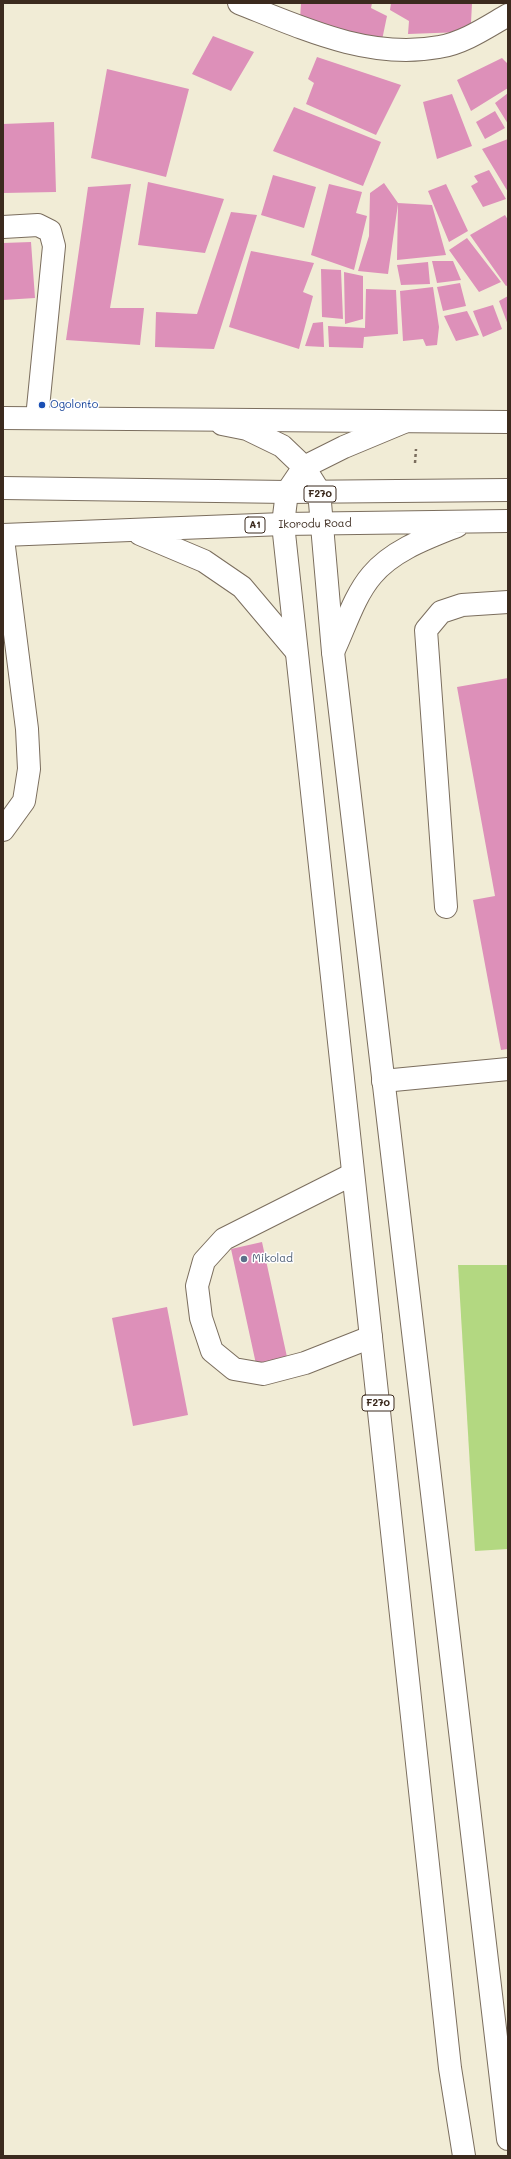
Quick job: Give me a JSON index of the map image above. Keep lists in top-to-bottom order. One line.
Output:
{"streets":{"main road":["F270","Ikorodu Road","A1"]},"crossings":[["F270","Ikorodu Road"]],"places":["Ogolonto","Mikolad"]}
